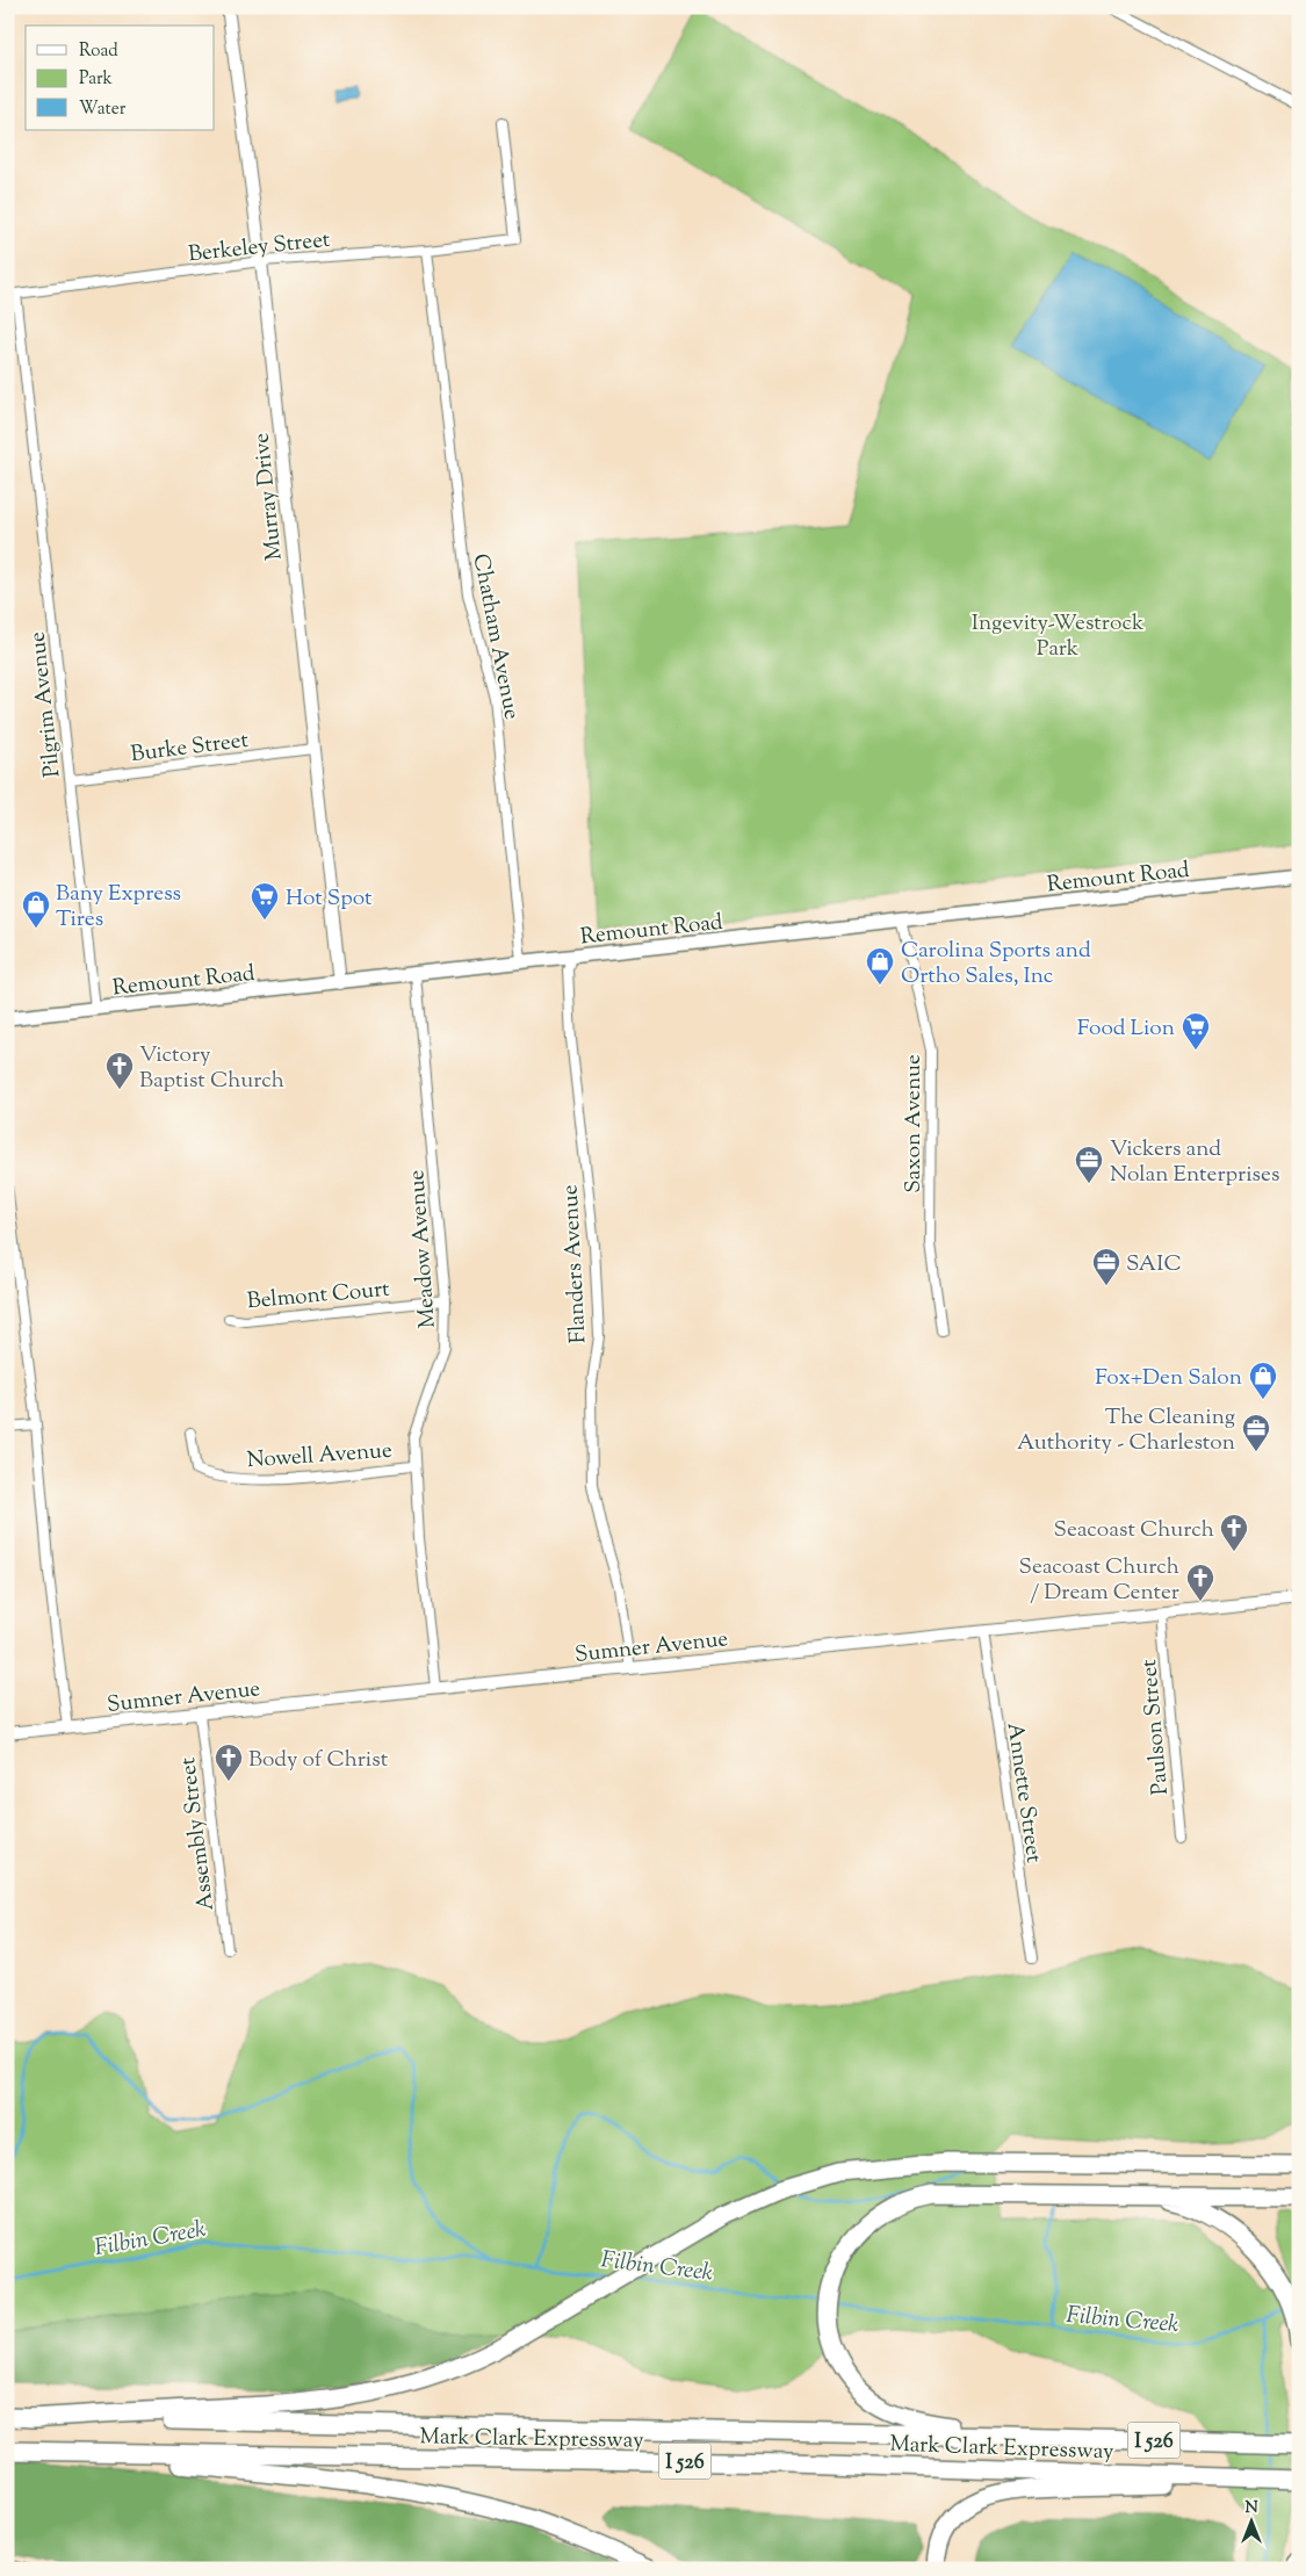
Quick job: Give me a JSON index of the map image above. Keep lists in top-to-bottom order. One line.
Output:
{"streets":{"highway":["Mark Clark Expressway","I 526"],"main road":["Remount Road"],"street":["Berkeley Street","Murray Drive","Chatham Avenue","Pilgrim Avenue","Burke Street","Saxon Avenue","Meadow Avenue","Flanders Avenue","Belmont Court","Nowell Avenue","Sumner Avenue","Paulson Street","Annette Street","Assembly Street"]},"crossings":[["Berkeley Street","Murray Drive"],["Berkeley Street","Chatham Avenue"],["Berkeley Street","Pilgrim Avenue"],["Murray Drive","Burke Street"],["Murray Drive","Remount Road"],["Chatham Avenue","Remount Road"],["Pilgrim Avenue","Burke Street"],["Pilgrim Avenue","Remount Road"],["Remount Road","Saxon Avenue"],["Remount Road","Meadow Avenue"],["Remount Road","Flanders Avenue"],["Meadow Avenue","Belmont Court"],["Meadow Avenue","Nowell Avenue"],["Meadow Avenue","Sumner Avenue"],["Flanders Avenue","Sumner Avenue"],["Sumner Avenue","Paulson Street"],["Sumner Avenue","Annette Street"],["Sumner Avenue","Assembly Street"]],"water":["Filbin Creek"],"parks":["Ingevity-Westrock Park"],"places":{"supermarket":["Hot Spot","Food Lion"],"shop":["Bany Express Tires","Carolina Sports and Ortho Sales, Inc","Fox+Den Salon"],"church":["Victory Baptist Church","Seacoast Church","Seacoast Church / Dream Center","Body of Christ"],"office":["Vickers and Nolan Enterprises","SAIC","The Cleaning Authority - Charleston"]},"legend":["Road","Park","Water"],"north":"top"}
